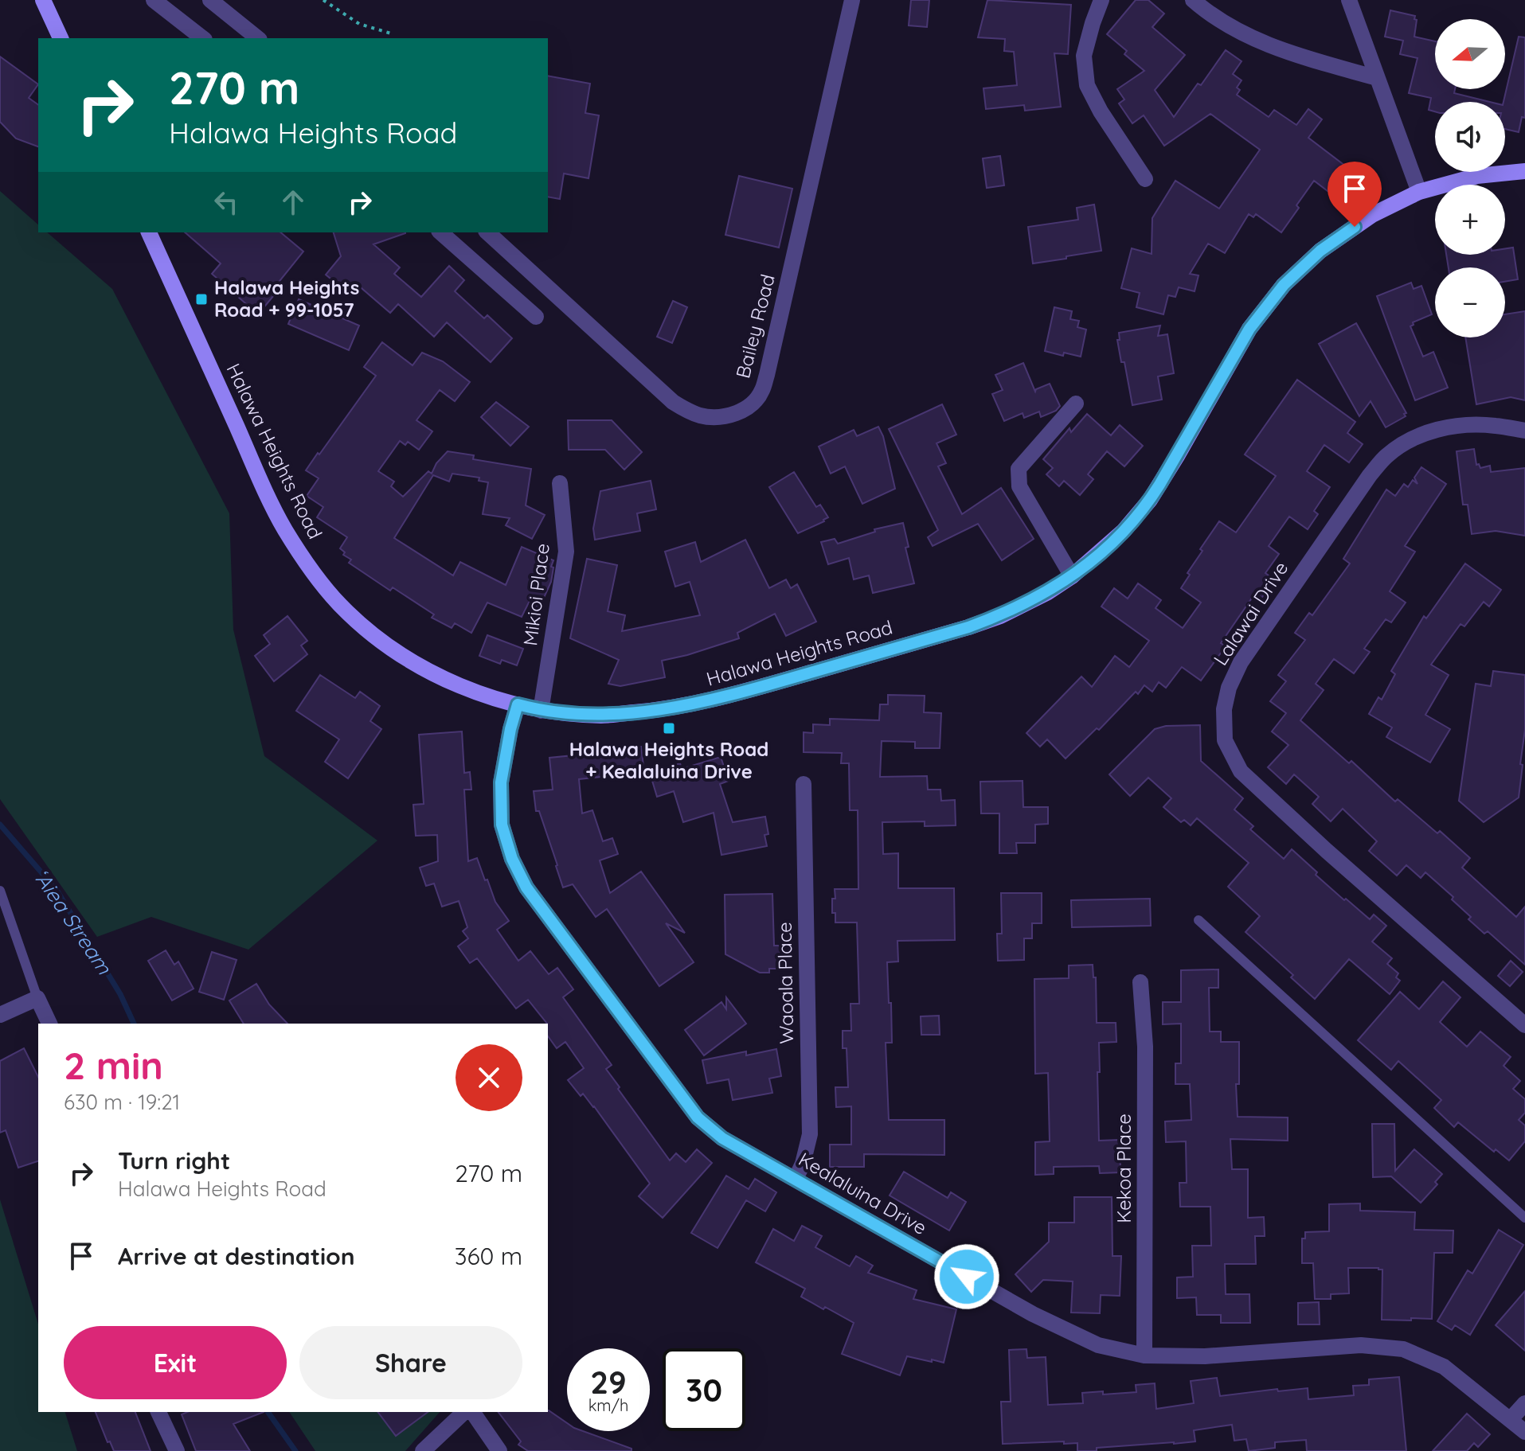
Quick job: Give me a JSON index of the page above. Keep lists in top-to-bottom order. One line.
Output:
{"streets":{"street":["Bailey Road","Halawa Heights Road","Mikioi Place","Lalawai Drive","Waoala Place","Kekoa Place","Kealaluina Drive"]},"crossings":[["Halawa Heights Road","Mikioi Place"],["Halawa Heights Road","Kealaluina Drive"],["Waoala Place","Kealaluina Drive"],["Kekoa Place","Kealaluina Drive"]],"water":["ʻAiea Stream"],"places":{"transit":["Halawa Heights Road + 99-1057","Halawa Heights Road + Kealaluina Drive"]},"north":"left","page":{"map_buttons":["+","−"],"turn":["270 m","Halawa Heights Road"],"heading":["2 min","630 m · 19:21"],"list":[{"name":"Turn right","note":"Halawa Heights Road","value":"270 m"},{"name":"Arrive at destination","value":"360 m"}],"buttons":["Exit","Share"],"speed":"29 km/h","limit":"30"}}
